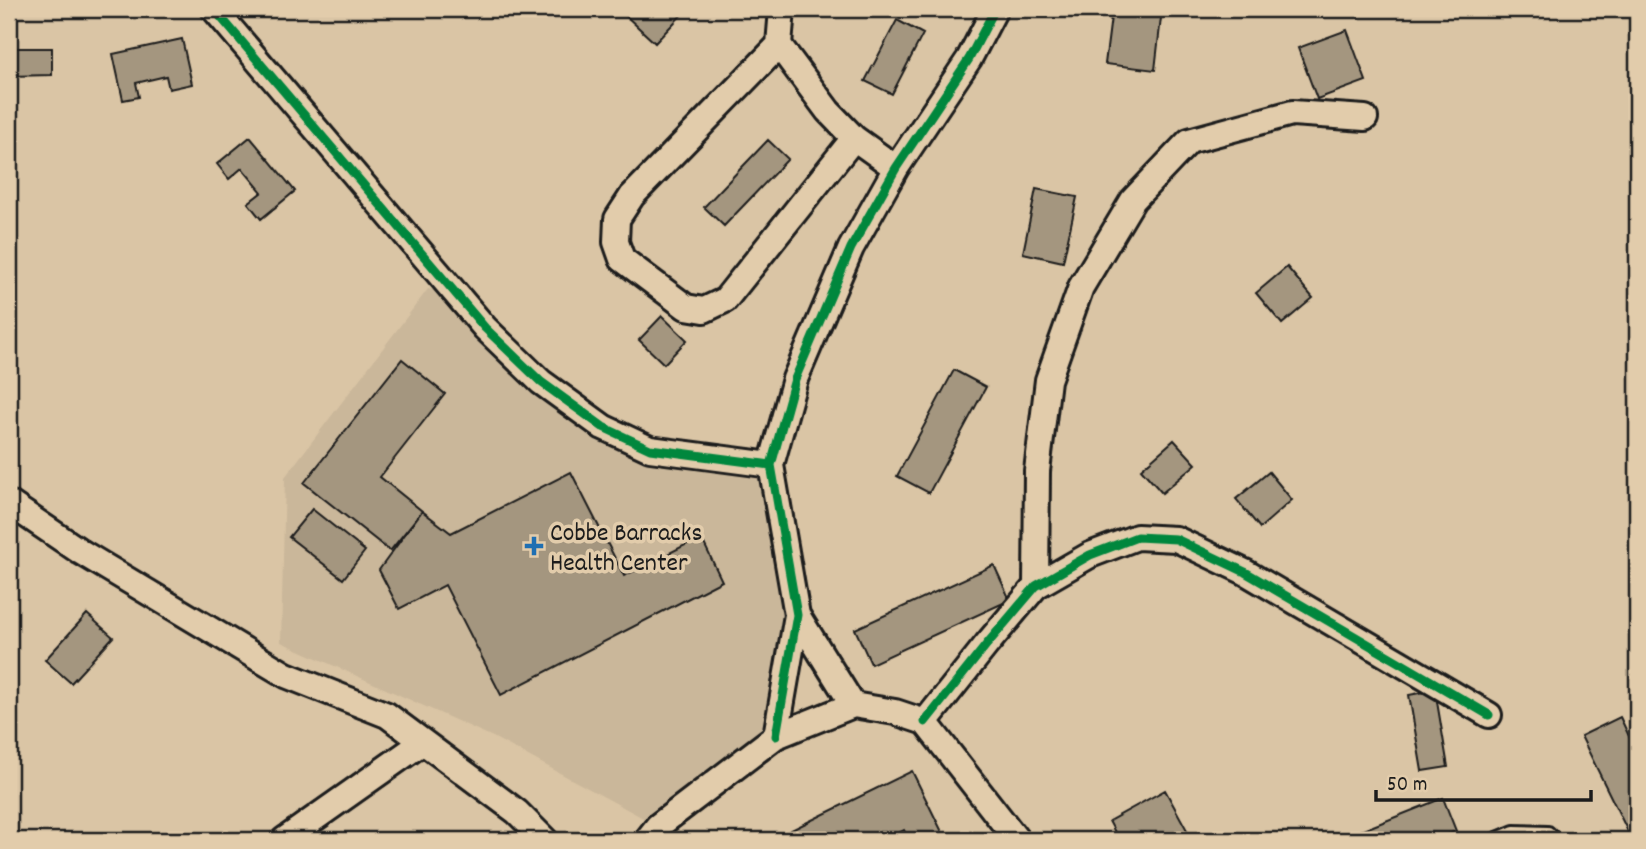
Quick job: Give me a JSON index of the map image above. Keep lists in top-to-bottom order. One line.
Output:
{"places":{"health":["Cobbe Barracks Health Center"]},"scale_bar":"50 m"}
